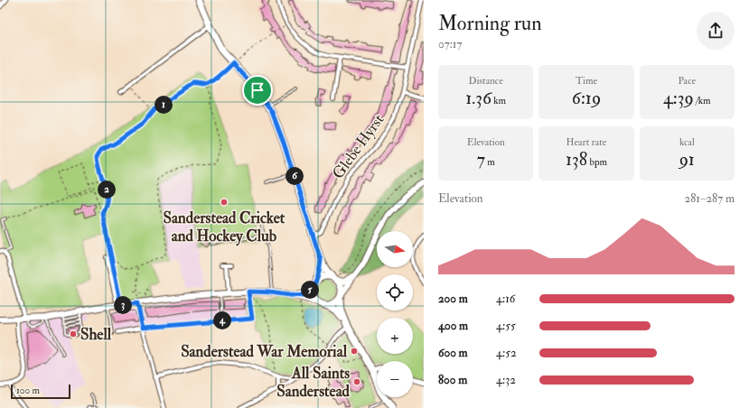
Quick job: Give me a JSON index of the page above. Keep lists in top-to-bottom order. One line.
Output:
{"streets":{"street":["Glebe Hyrst"]},"places":["Sanderstead Cricket and Hockey Club","Shell","Sanderstead War Memorial","All Saints Sanderstead"],"scale_bar":"100 m","north":"right","page":{"heading":["Morning run","07:17"],"stats":[["Distance","1.36 km"],["Time","6:19"],["Pace","4:39 /km"],["Elevation","7 m"],["Heart rate","138 bpm"],["kcal","91"]],"pins":["1","6","2","5","3","4"],"chart":["Elevation","281–287 m"],"map_buttons":["+","−"],"list":[{"name":"200 m","note":"4:16"},{"name":"400 m","note":"4:55"},{"name":"600 m","note":"4:52"},{"name":"800 m","note":"4:32"}],"scale":"100 m"}}
